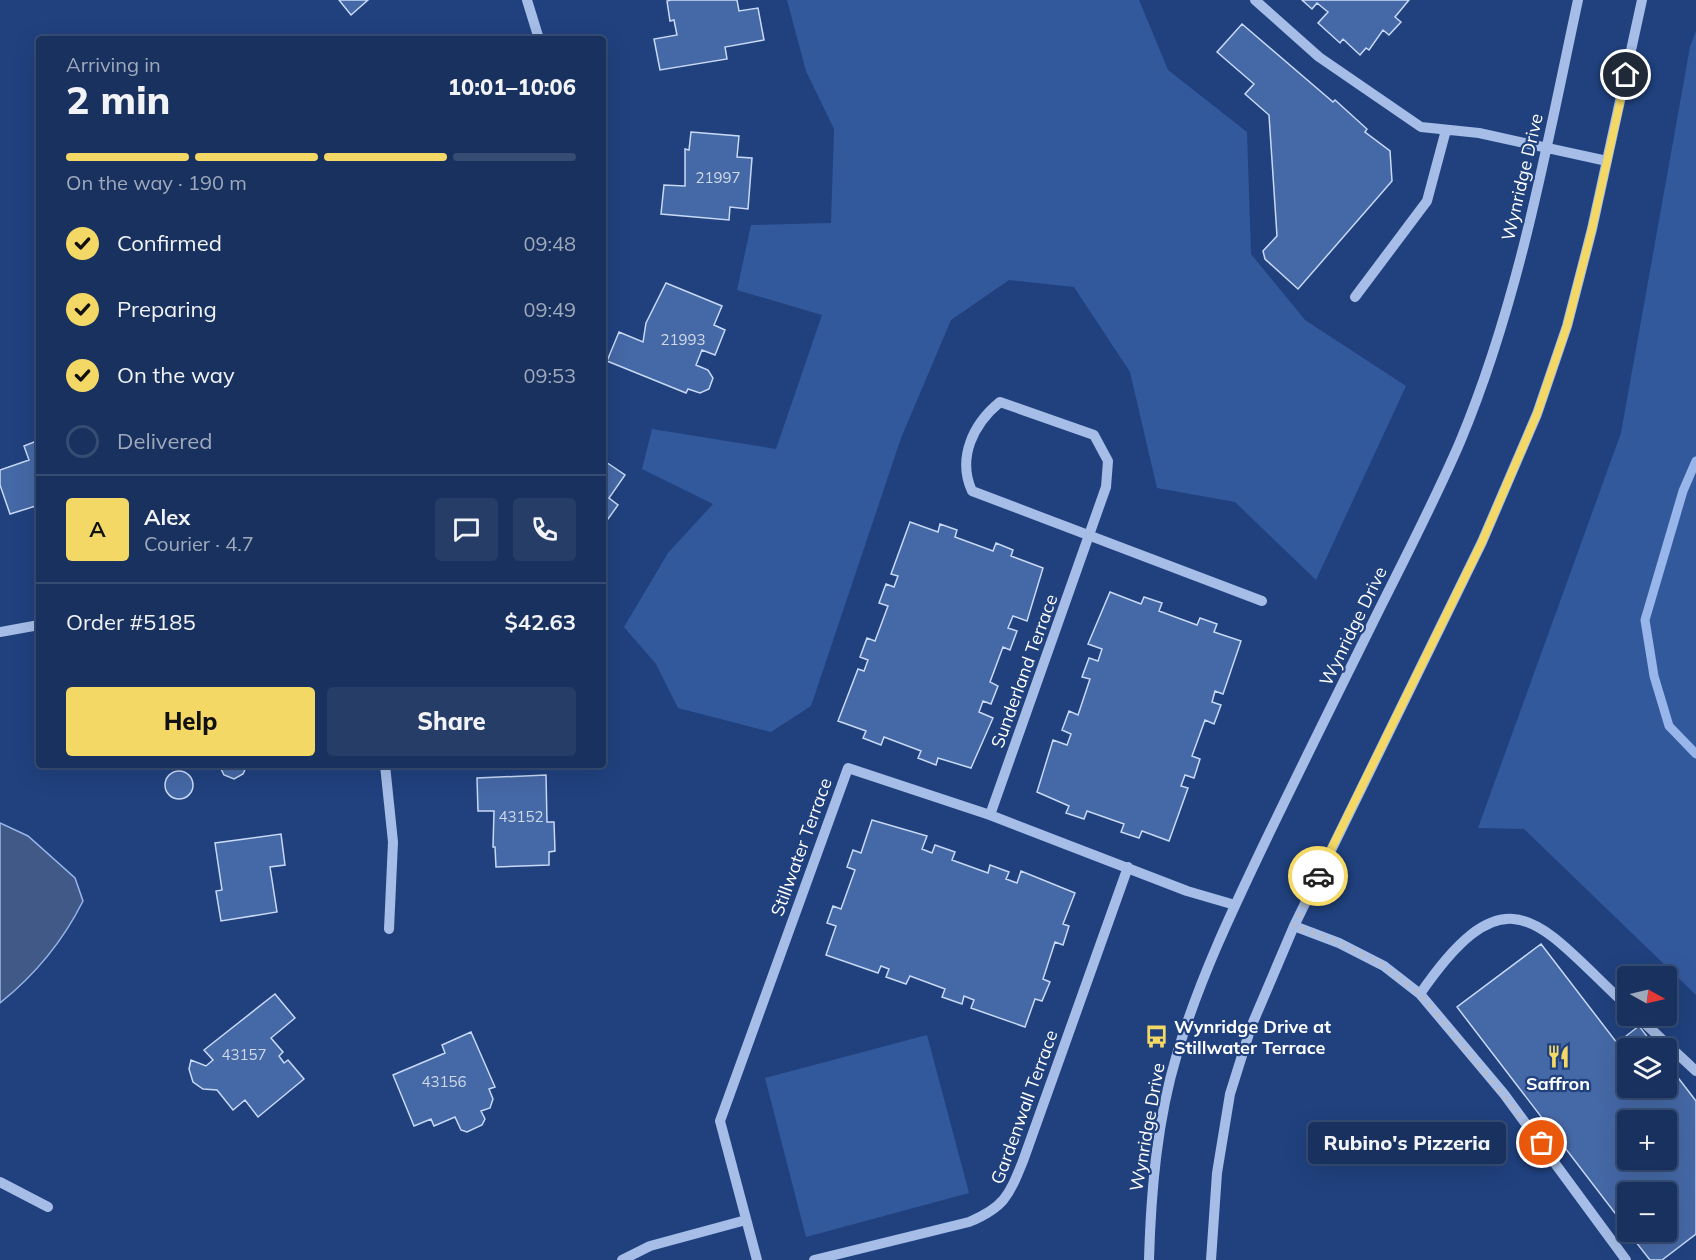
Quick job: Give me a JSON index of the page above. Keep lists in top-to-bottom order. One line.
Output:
{"streets":{"street":["Wynridge Drive","Sunderland Terrace","Stillwater Terrace","Gardenwall Terrace"]},"crossings":[["Wynridge Drive","Stillwater Terrace"],["Sunderland Terrace","Stillwater Terrace"],["Stillwater Terrace","Gardenwall Terrace"]],"places":{"bus stop":["Wynridge Drive at Stillwater Terrace"],"restaurant":["Saffron"],"other":["Rubino's Pizzeria"]},"house_numbers":["21997","21993","43152","43157","43156"],"north":"right","page":{"heading":["2 min","Arriving in","10:01–10:06"],"panel":["Alex","Courier · 4.7","Order #5185","$42.63"],"bar":"On the way · 190 m","list":[["Confirmed","09:48"],["Preparing","09:49"],["On the way","09:53"],"Delivered"],"round":"A","buttons":["Help","Share"],"map_buttons":["+","−"],"bubble":"Rubino's Pizzeria"}}
